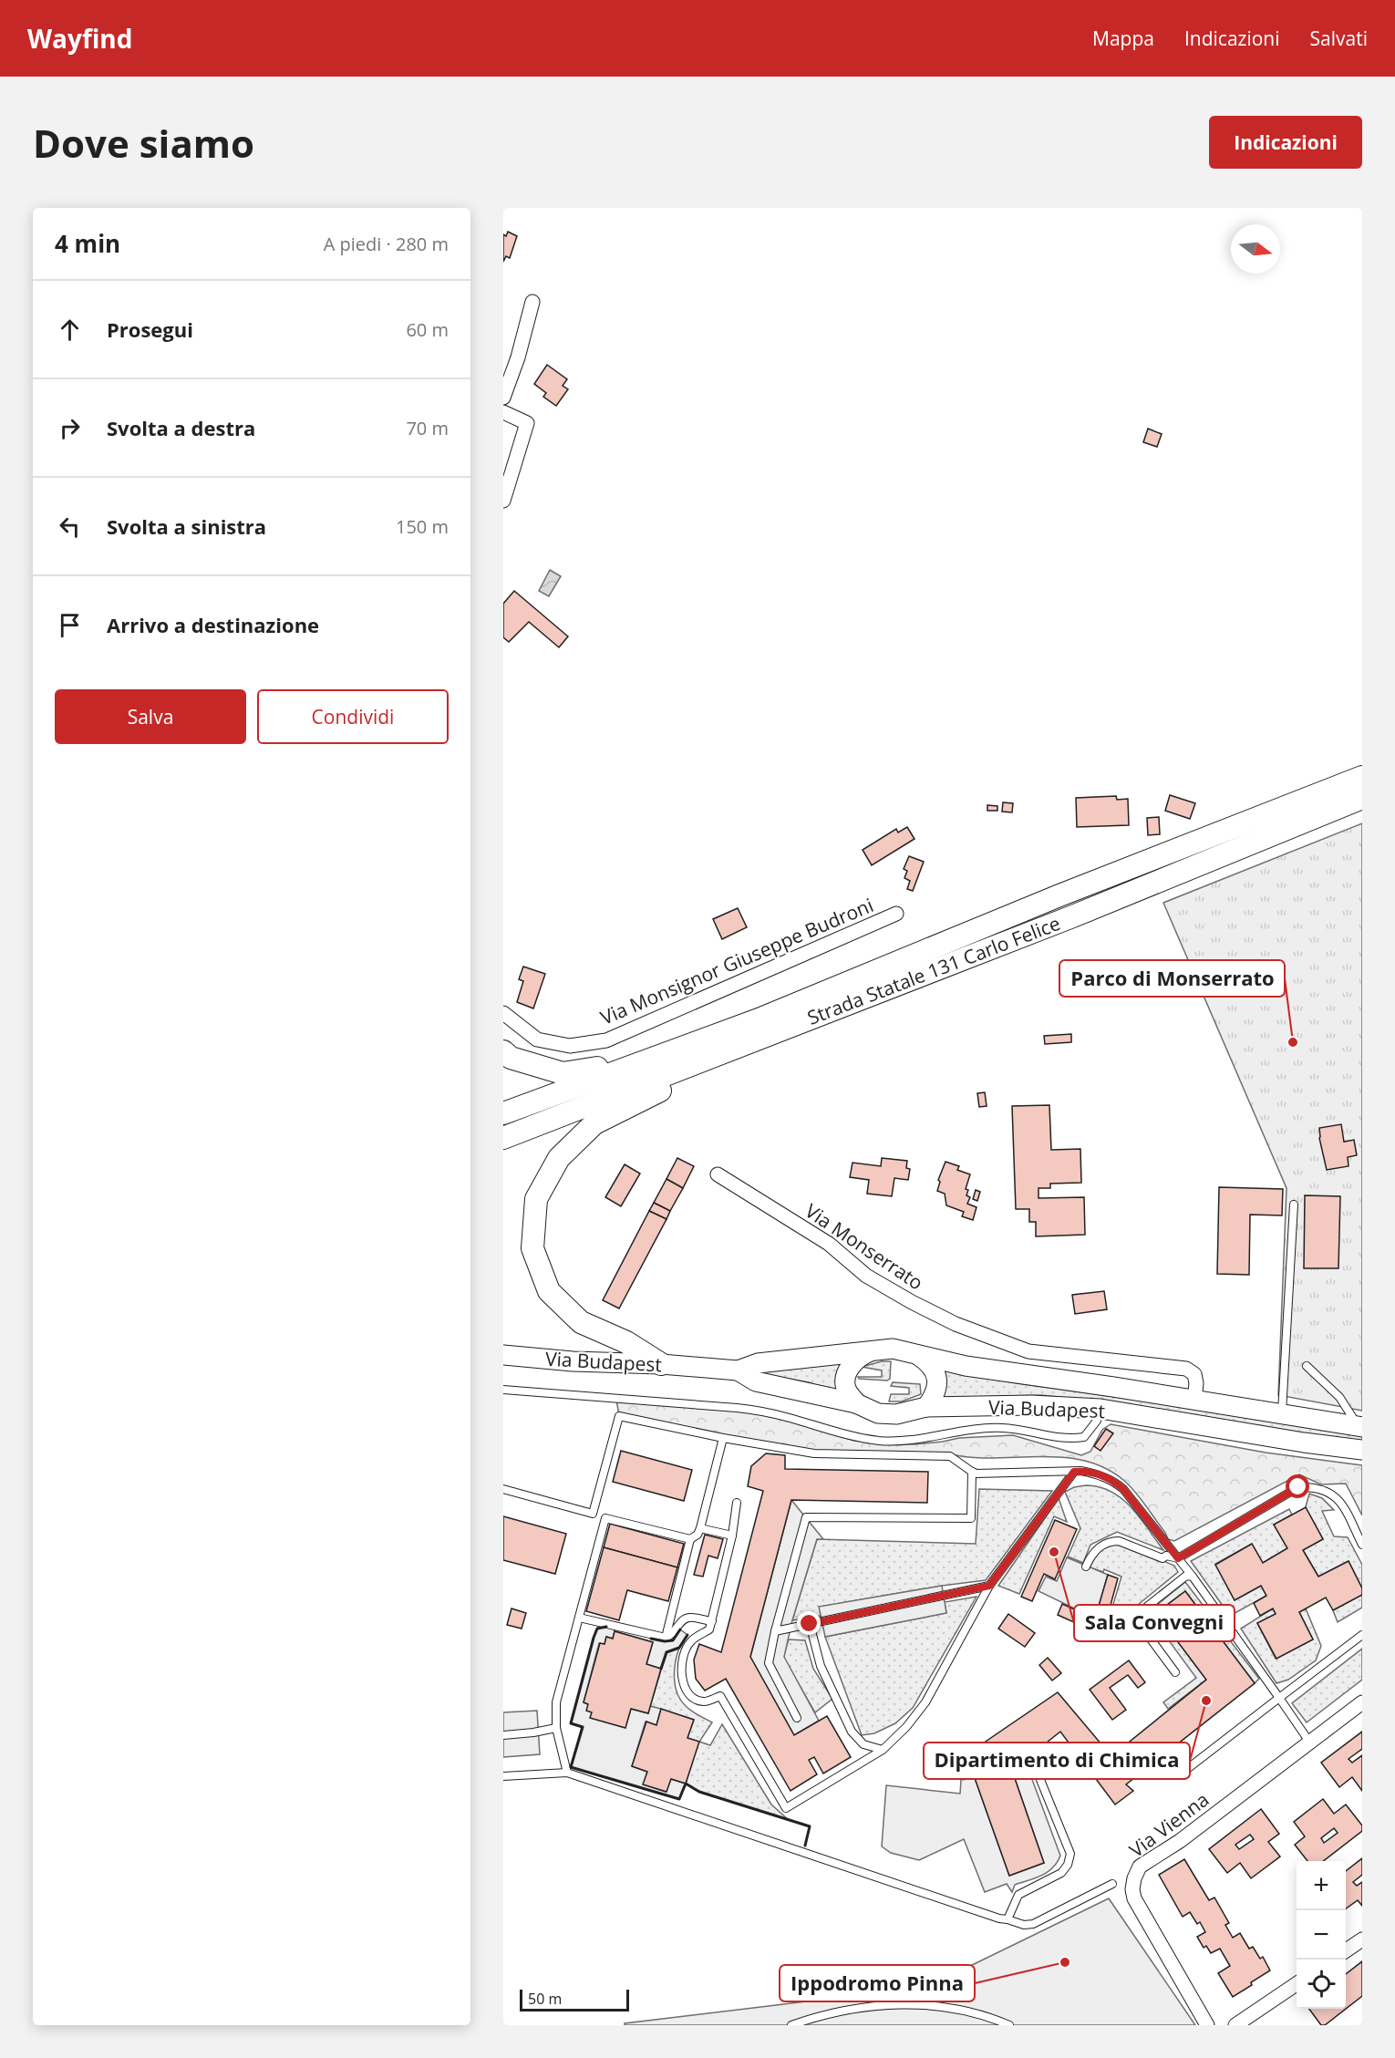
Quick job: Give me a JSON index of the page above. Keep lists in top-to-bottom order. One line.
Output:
{"streets":{"highway":["Strada Statale 131 Carlo Felice"],"main road":["Via Budapest"],"street":["Via Monsignor Giuseppe Budroni","Via Monserrato","Via Vienna"]},"crossings":[["Via Monserrato","Via Budapest"]],"places":["Parco di Monserrato","Sala Convegni","Dipartimento di Chimica","Ippodromo Pinna"],"scale_bar":"50 m","north":"right","page":{"header":"Wayfind","nav":["Mappa","Indicazioni","Salvati"],"buttons":["Indicazioni",["Salva","Condividi"]],"title":"Dove siamo","heading":["4 min","A piedi · 280 m"],"list":[["Prosegui","60 m"],["Svolta a destra","70 m"],["Svolta a sinistra","150 m"],"Arrivo a destinazione"],"map_buttons":["+","−"],"scale":"50 m"}}
